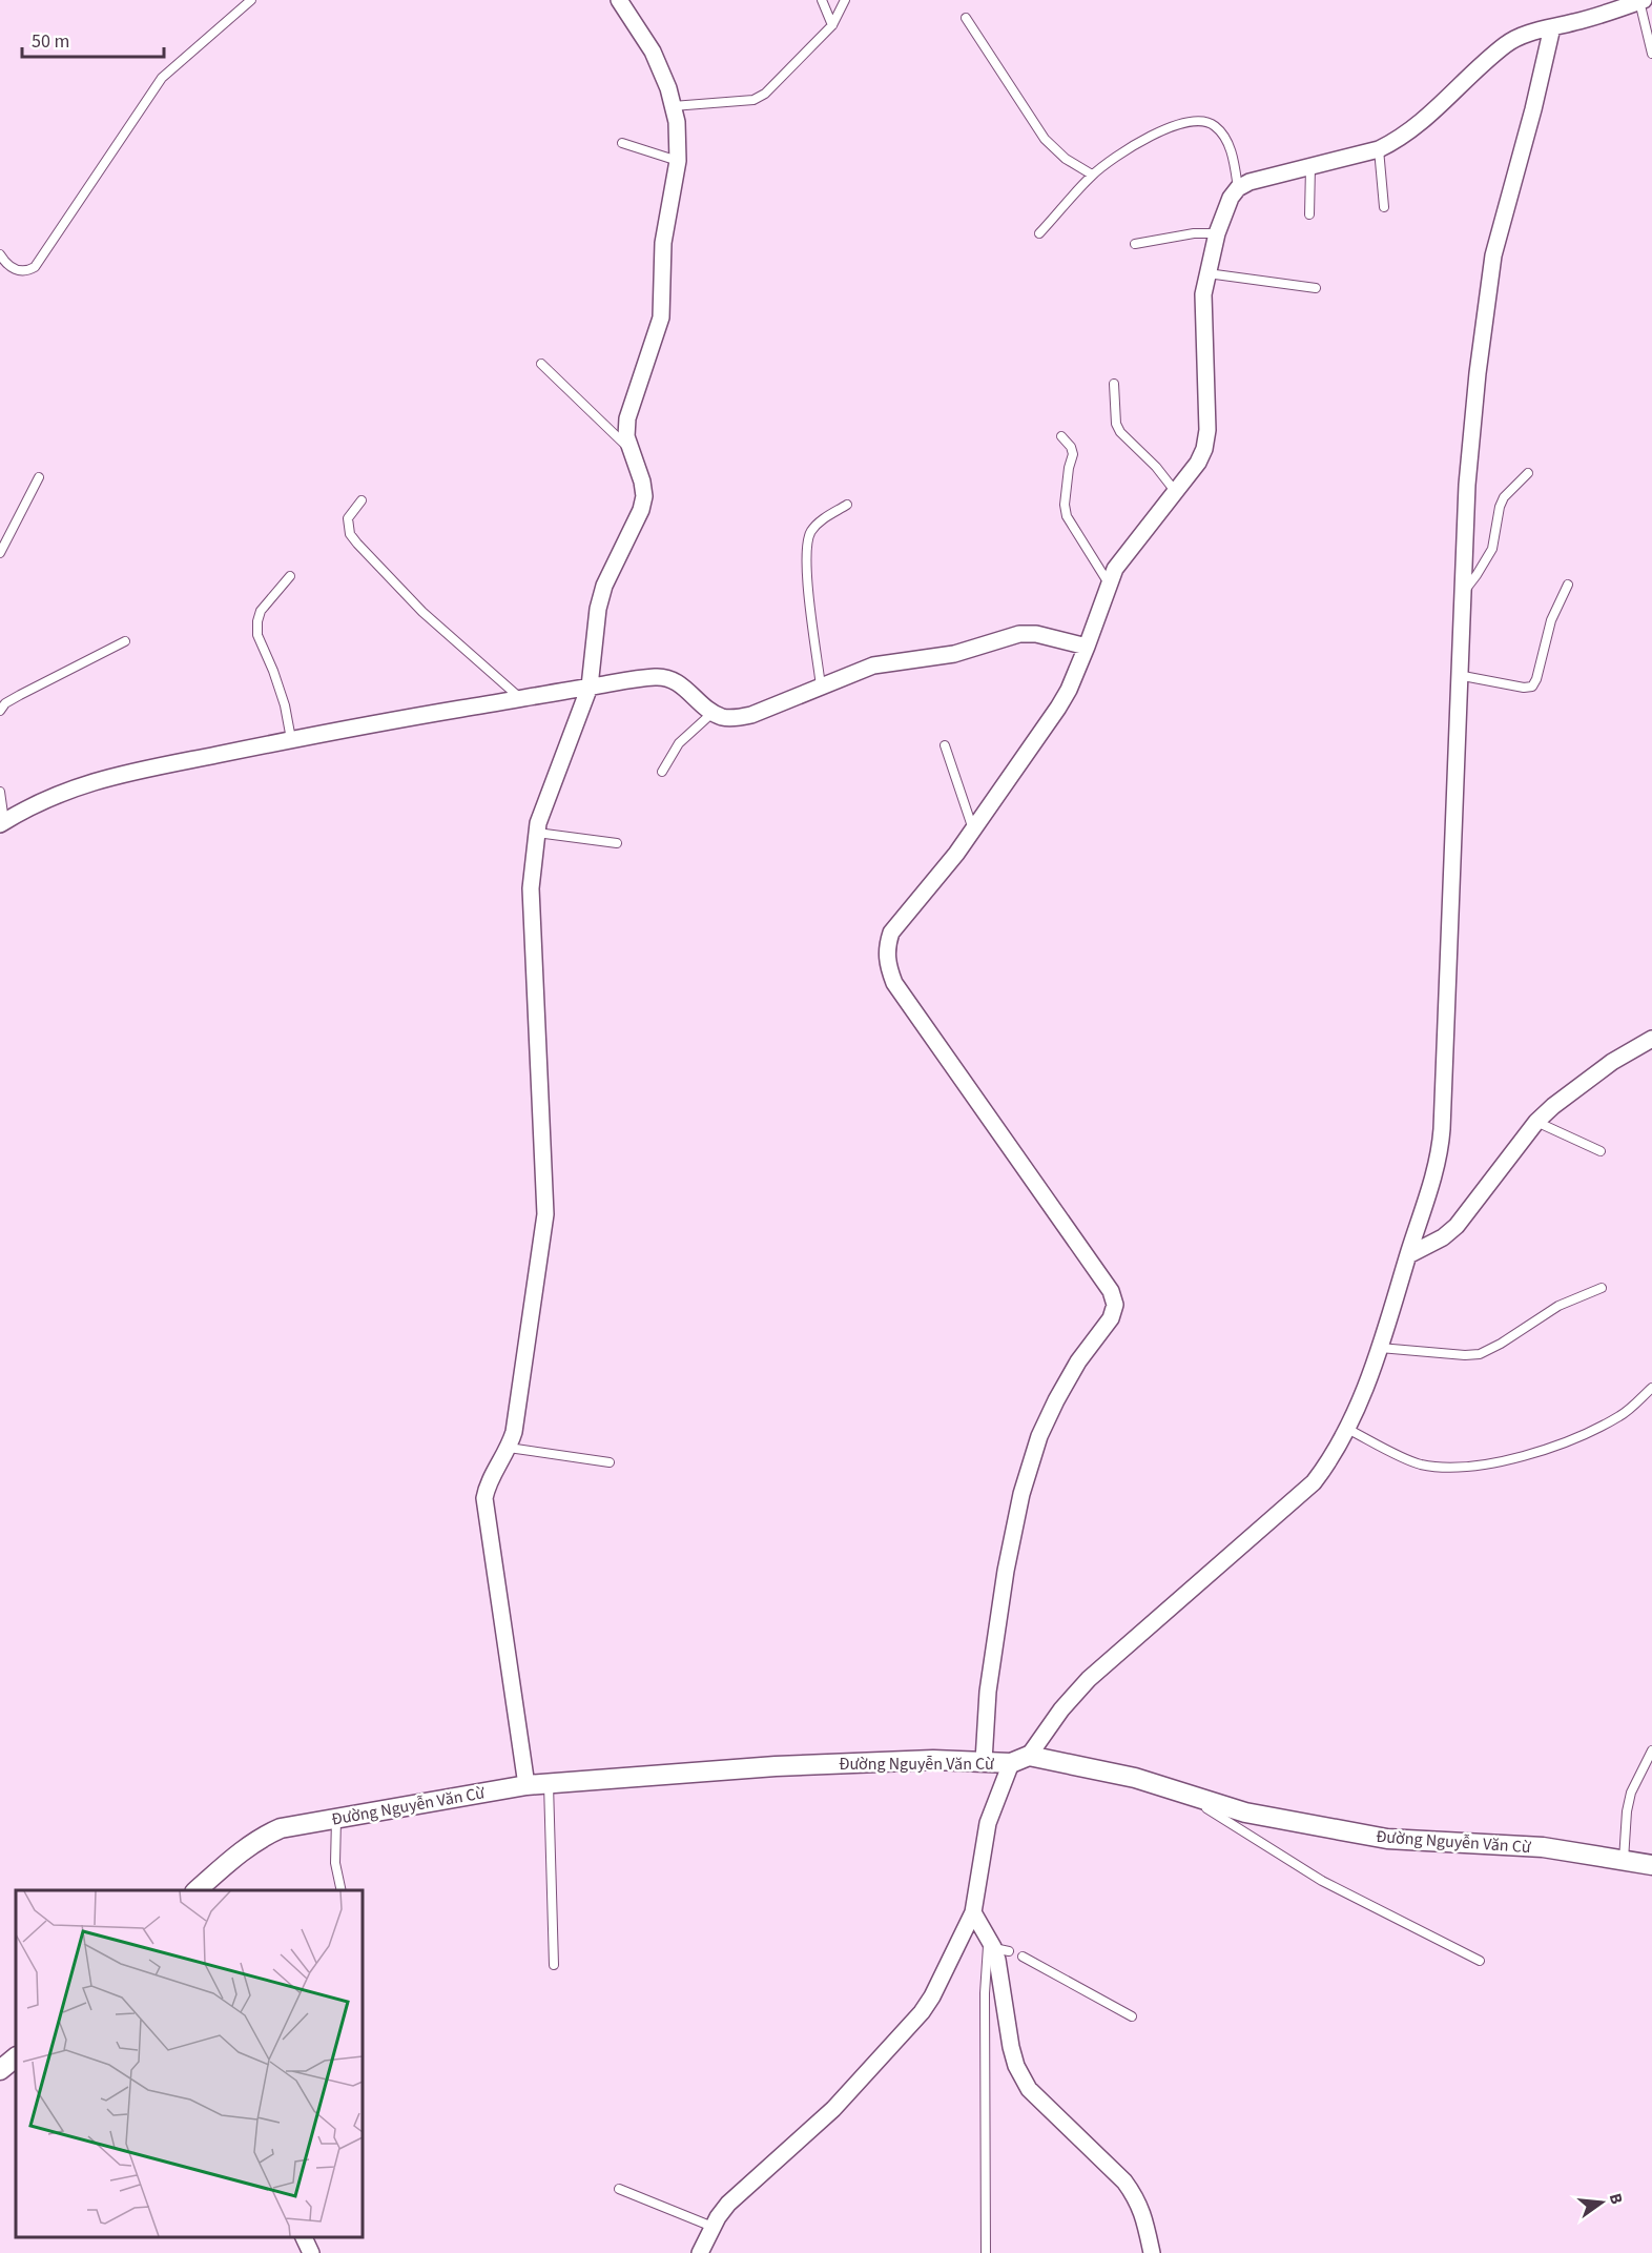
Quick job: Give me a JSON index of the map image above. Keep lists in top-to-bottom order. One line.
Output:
{"streets":{"street":["Đường Nguyễn Văn Cừ"]},"scale_bar":"50 m","north":"right"}
